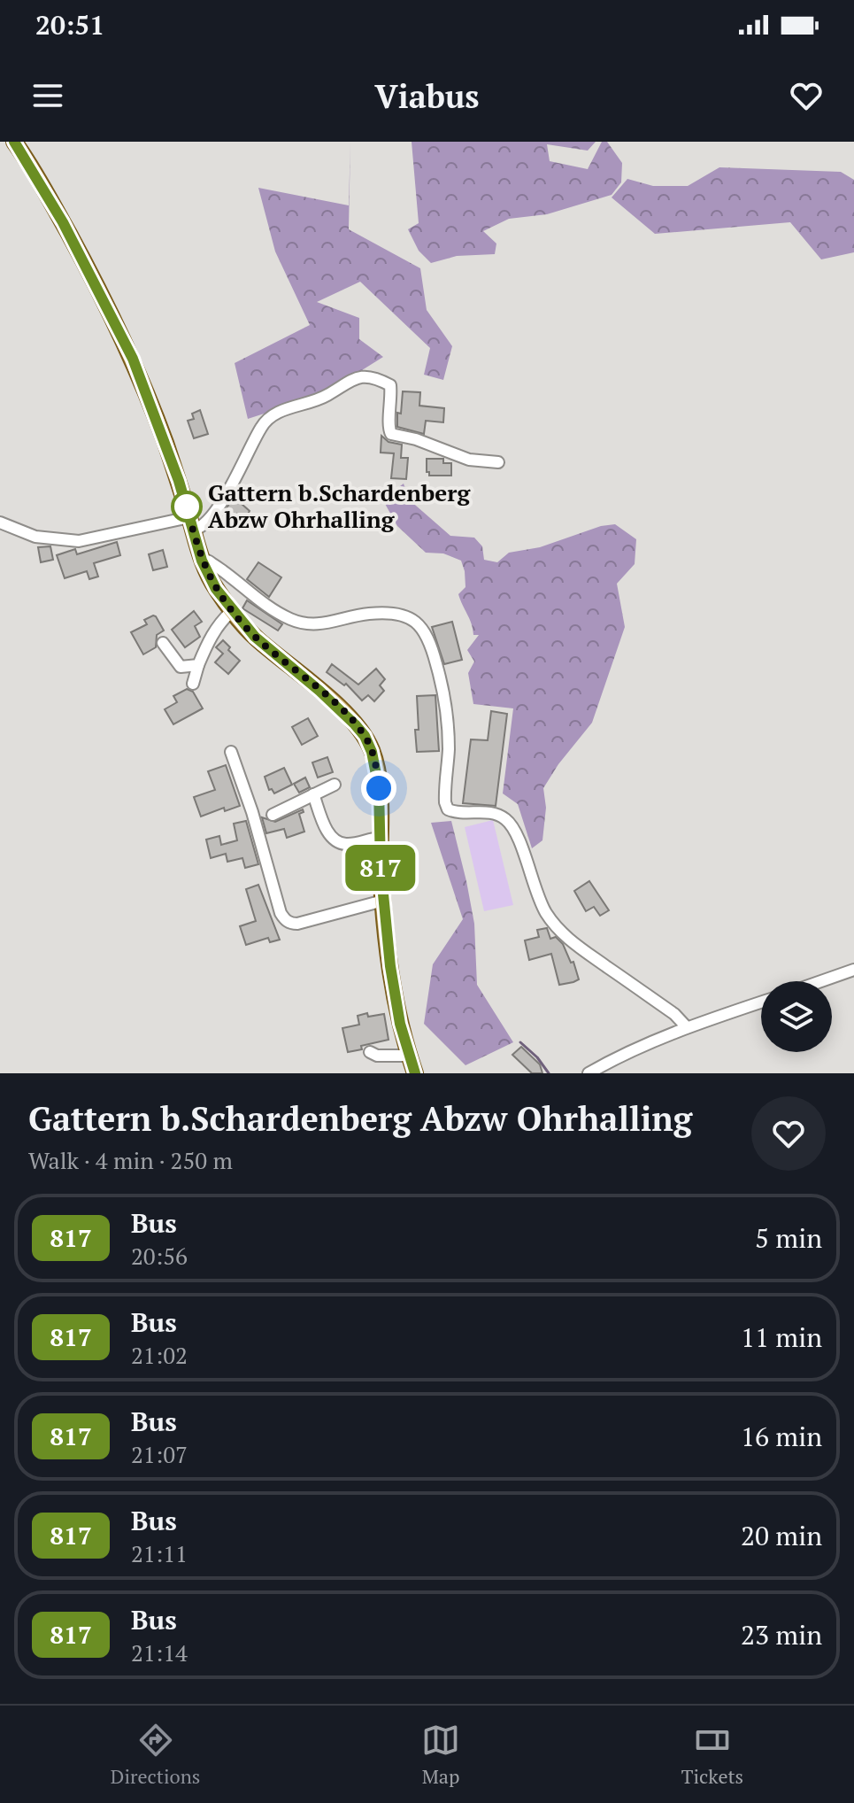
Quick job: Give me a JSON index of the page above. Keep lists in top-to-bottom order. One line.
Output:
{"places":["Gattern b.Schardenberg Abzw Ohrhalling"],"lines":["bus line 817"],"page":{"status":"20:51","header":"Viabus","on_map":"817","heading":["Gattern b.Schardenberg Abzw Ohrhalling","Walk · 4 min · 250 m"],"list":[{"mark":"817","name":"Bus","note":"20:56","value":"5 min"},{"mark":"817","name":"Bus","note":"21:02","value":"11 min"},{"mark":"817","name":"Bus","note":"21:07","value":"16 min"},{"mark":"817","name":"Bus","note":"21:11","value":"20 min"},{"mark":"817","name":"Bus","note":"21:14","value":"23 min"}],"tabs":["Directions","Map","Tickets"]}}
